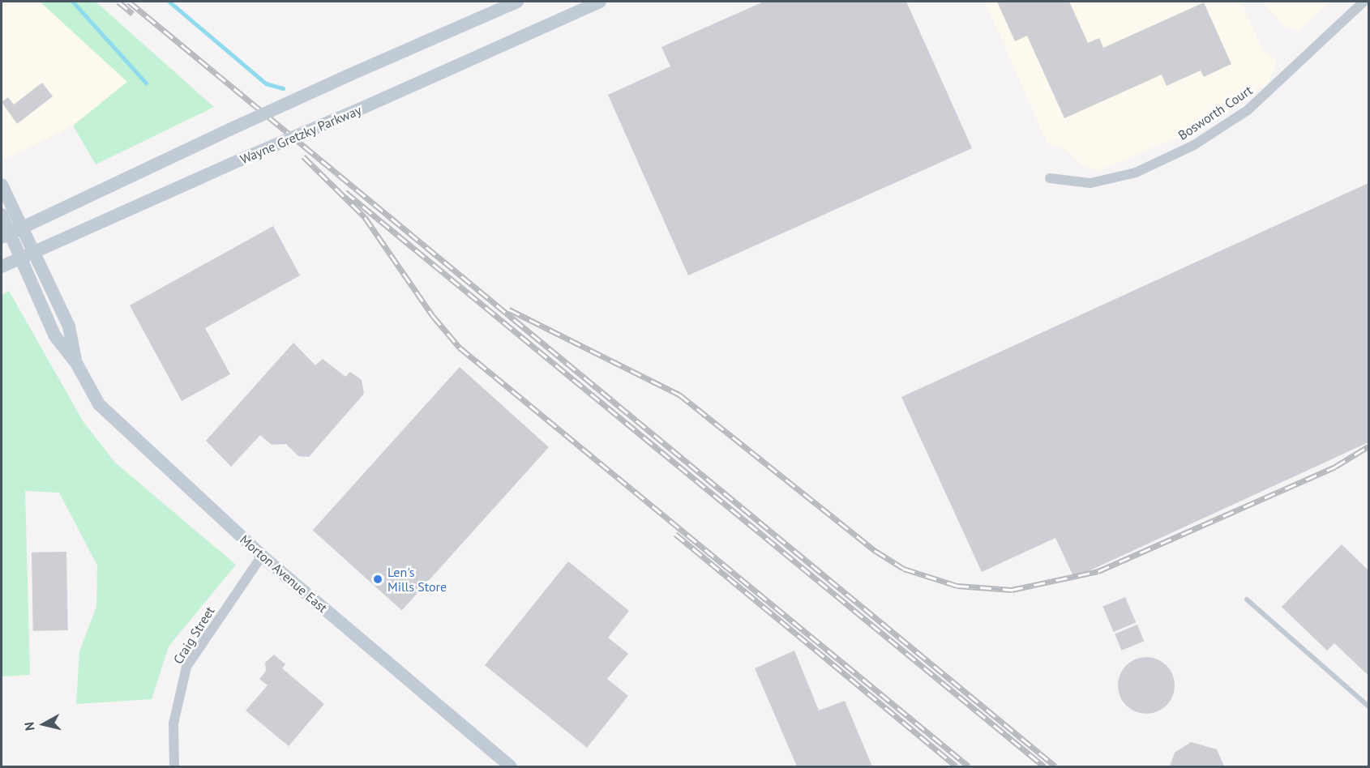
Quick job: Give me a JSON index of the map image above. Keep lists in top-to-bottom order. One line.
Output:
{"streets":{"main road":["Wayne Gretzky Parkway","Morton Avenue East"],"street":["Bosworth Court","Craig Street"]},"crossings":[["Wayne Gretzky Parkway","Morton Avenue East"],["Morton Avenue East","Craig Street"]],"places":["Len's Mills Store"],"north":"left"}
